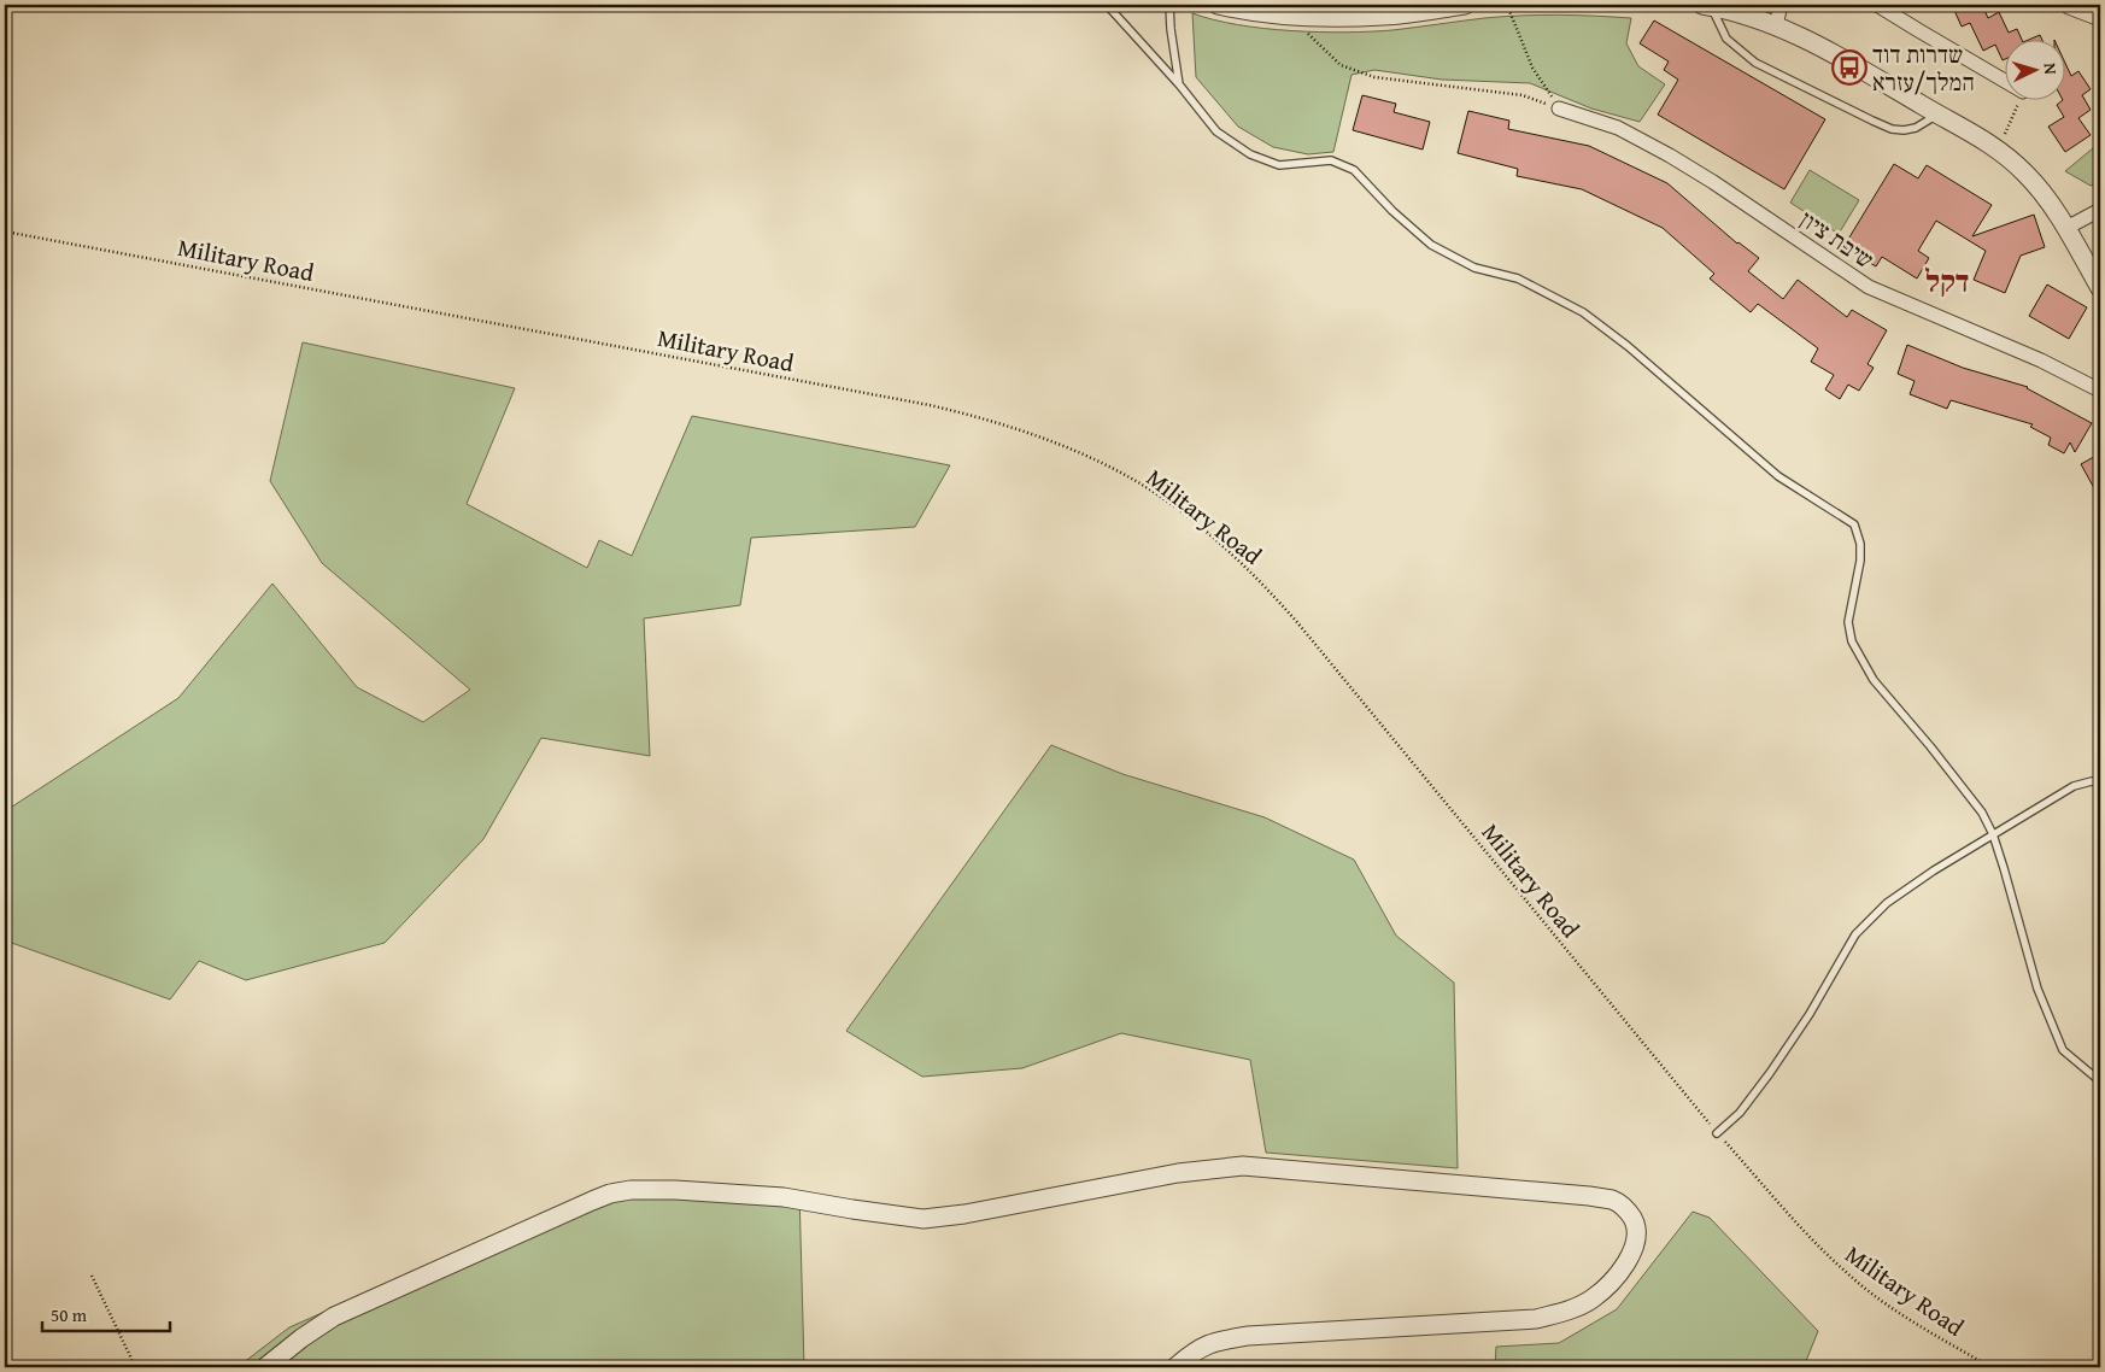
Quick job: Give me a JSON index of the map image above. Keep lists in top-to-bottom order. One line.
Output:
{"streets":{"street":["שיבת ציון"],"path":["Military Road"]},"districts":["דקל"],"places":{"bus stop":["שדרות דוד המלך/עזרא"]},"scale_bar":"50 m","north":"right"}
